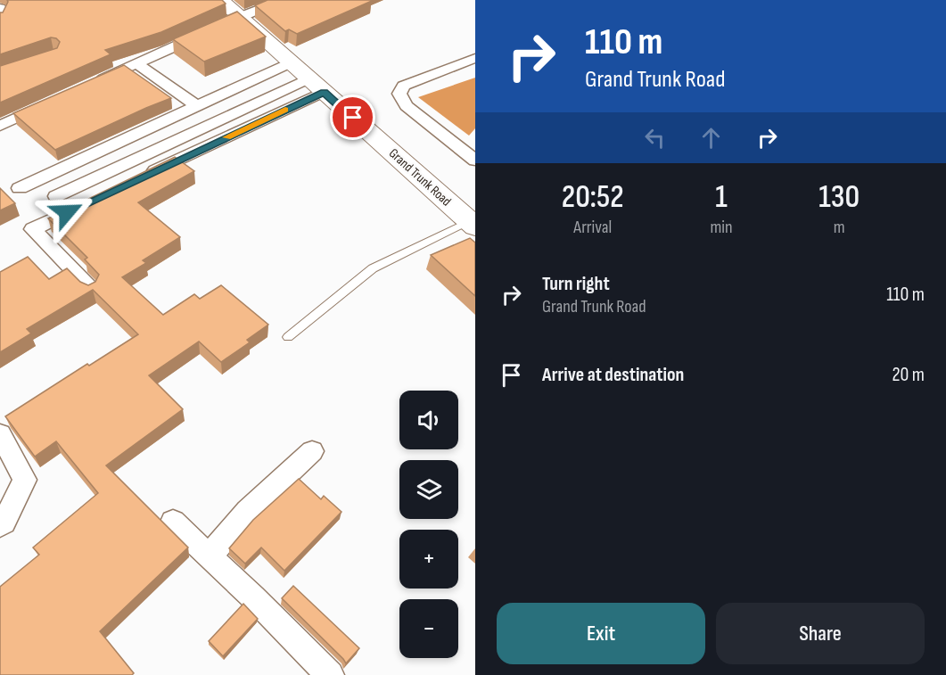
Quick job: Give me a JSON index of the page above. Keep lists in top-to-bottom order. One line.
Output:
{"streets":{"main road":["Grand Trunk Road"]},"page":{"turn":["110 m","Grand Trunk Road"],"eta":["20:52","Arrival","1","min","130","m"],"list":[{"name":"Turn right","note":"Grand Trunk Road","value":"110 m"},{"name":"Arrive at destination","value":"20 m"}],"map_buttons":["+","−"],"buttons":["Exit","Share"]}}
